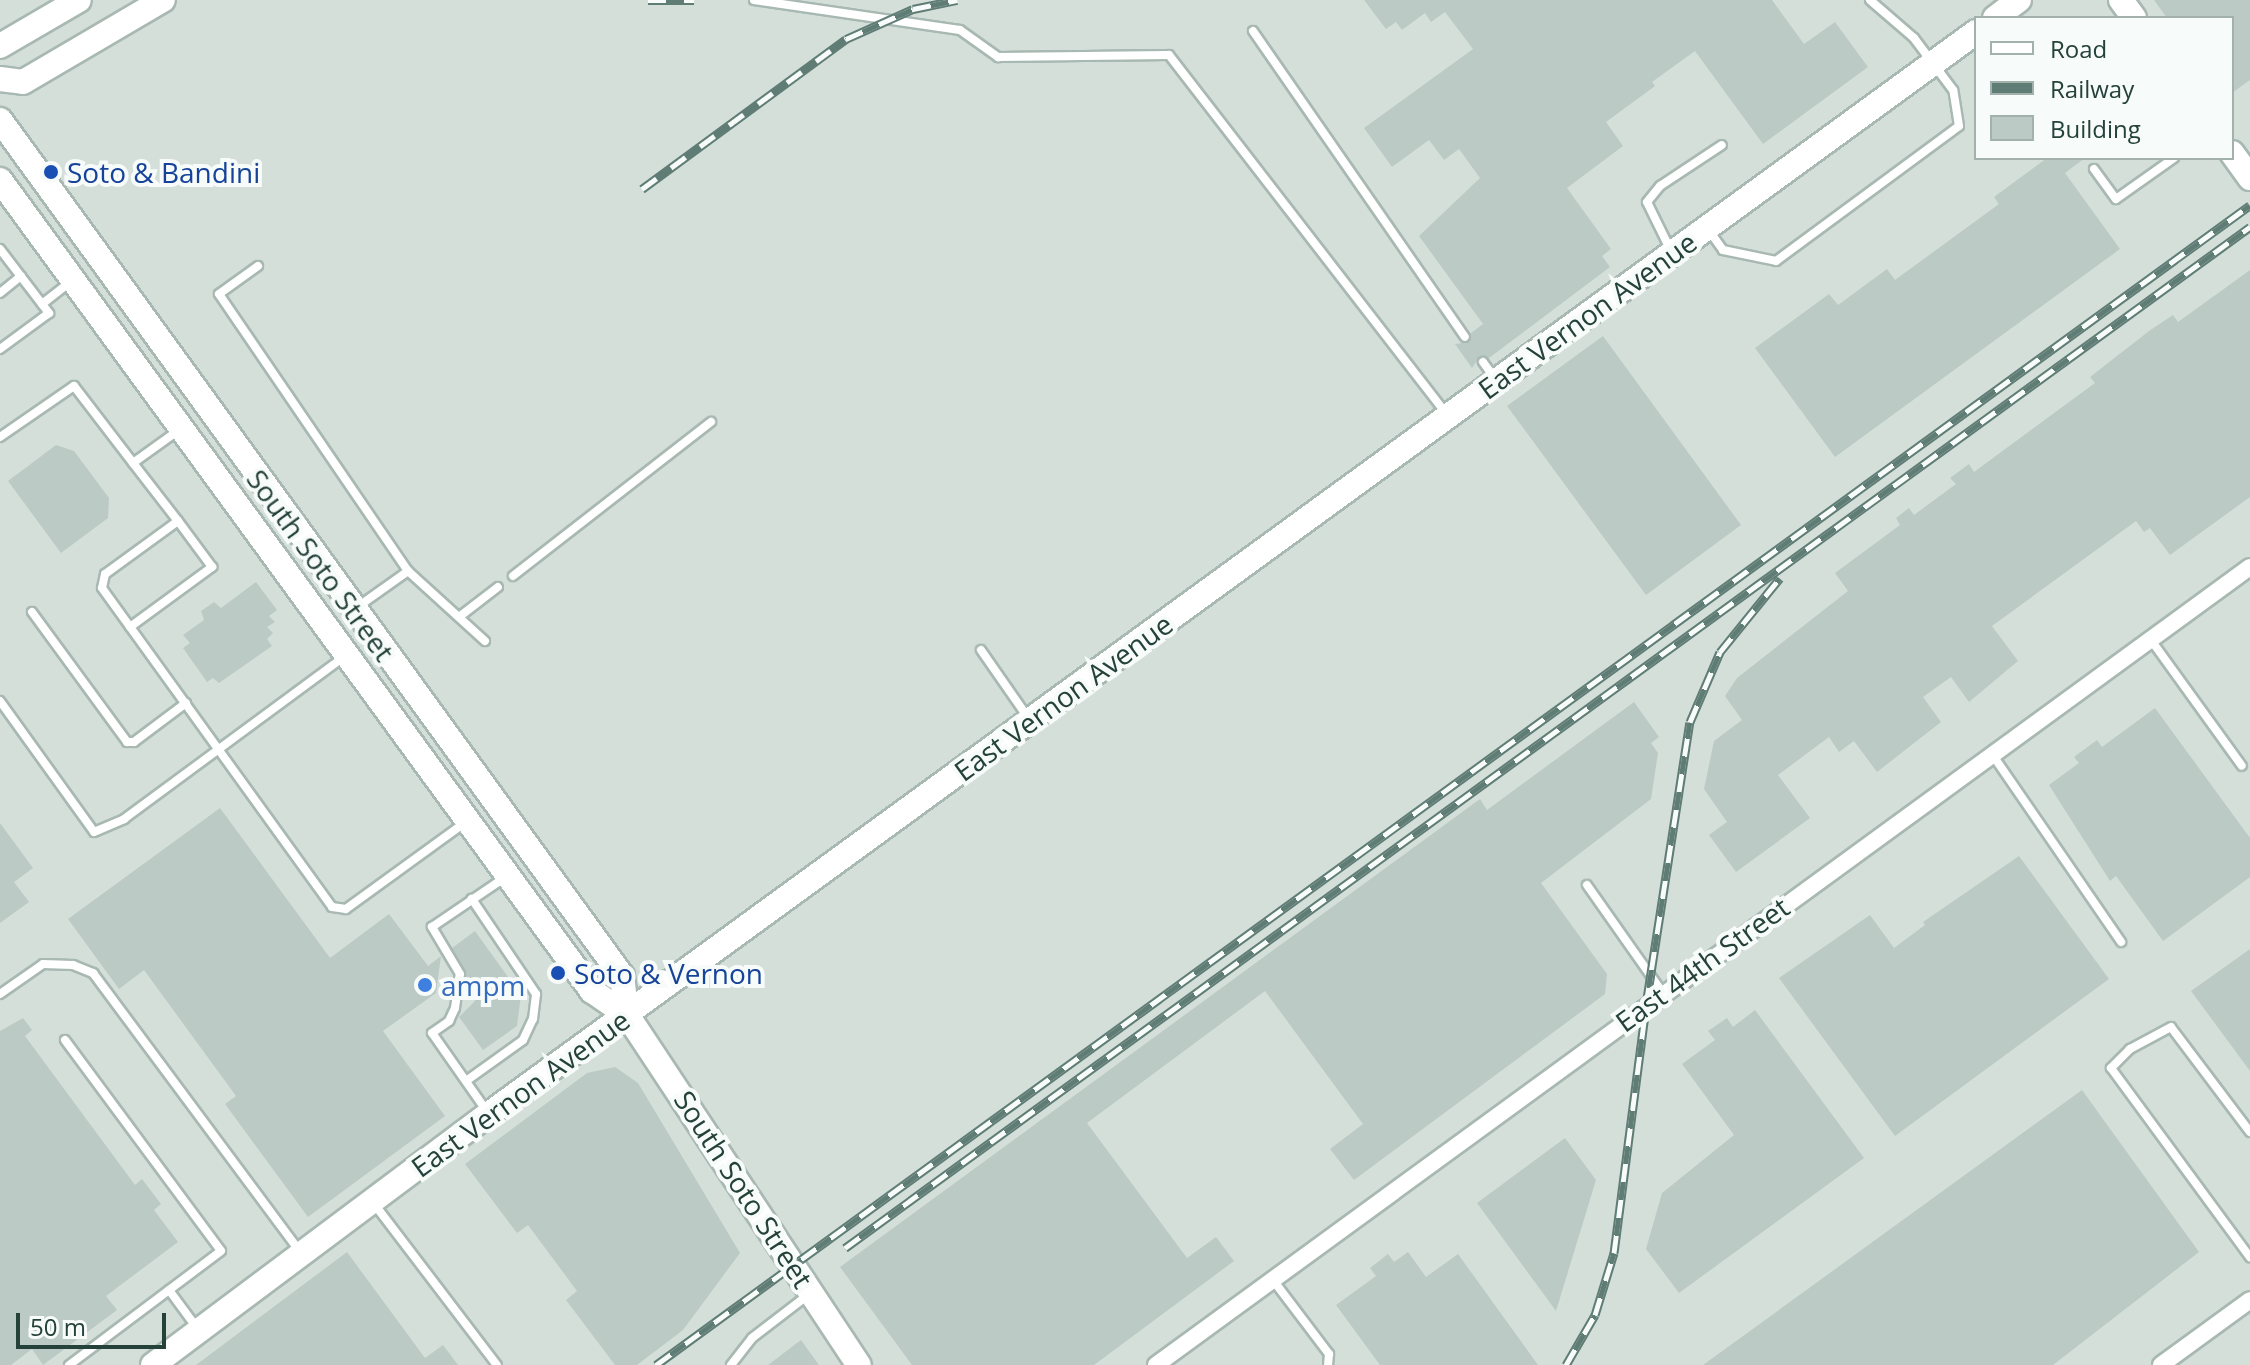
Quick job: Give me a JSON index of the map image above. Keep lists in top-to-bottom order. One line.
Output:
{"streets":{"main road":["East Vernon Avenue","South Soto Street"],"street":["East 44th Street"]},"crossings":[["East Vernon Avenue","South Soto Street"]],"places":["Soto & Bandini","Soto & Vernon","ampm"],"legend":["Road","Railway","Building"],"scale_bar":"50 m"}
